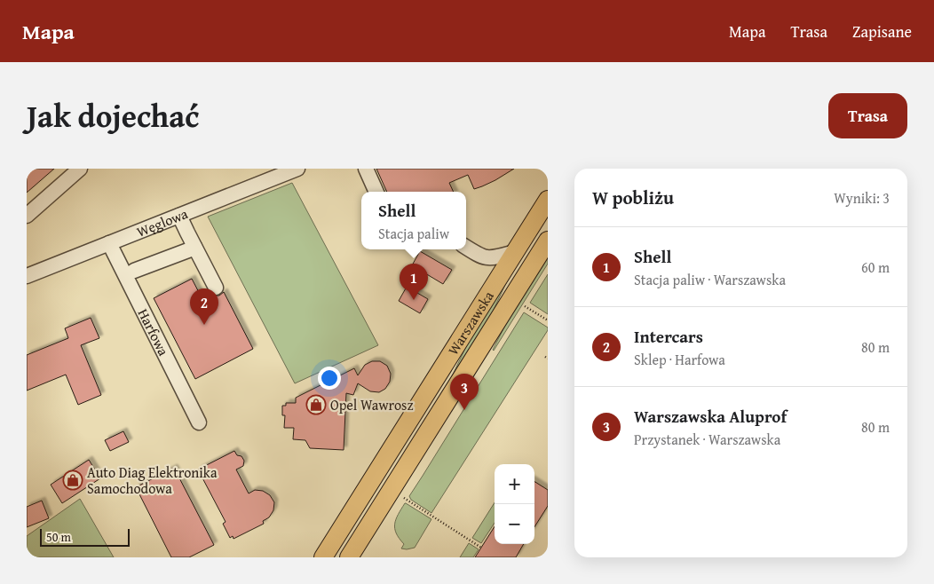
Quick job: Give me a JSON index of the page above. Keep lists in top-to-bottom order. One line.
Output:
{"streets":{"main road":["Warszawska"],"street":["Węglowa","Harfowa"]},"crossings":[["Węglowa","Harfowa"]],"places":{"shop":["Opel Wawrosz","Auto Diag Elektronika Samochodowa"]},"scale_bar":"50 m","page":{"header":"Mapa","nav":["Mapa","Trasa","Zapisane"],"title":"Jak dojechać","buttons":"Trasa","heading":["W pobliżu","Wyniki: 3"],"popup":["Shell","Stacja paliw"],"list":[{"mark":"1","name":"Shell","note":"Stacja paliw · Warszawska","value":"60 m"},{"mark":"2","name":"Intercars","note":"Sklep · Harfowa","value":"80 m"},{"mark":"3","name":"Warszawska Aluprof","note":"Przystanek · Warszawska","value":"80 m"}],"pins":["1","2","3"],"map_buttons":["+","−"],"scale":"50 m"}}
